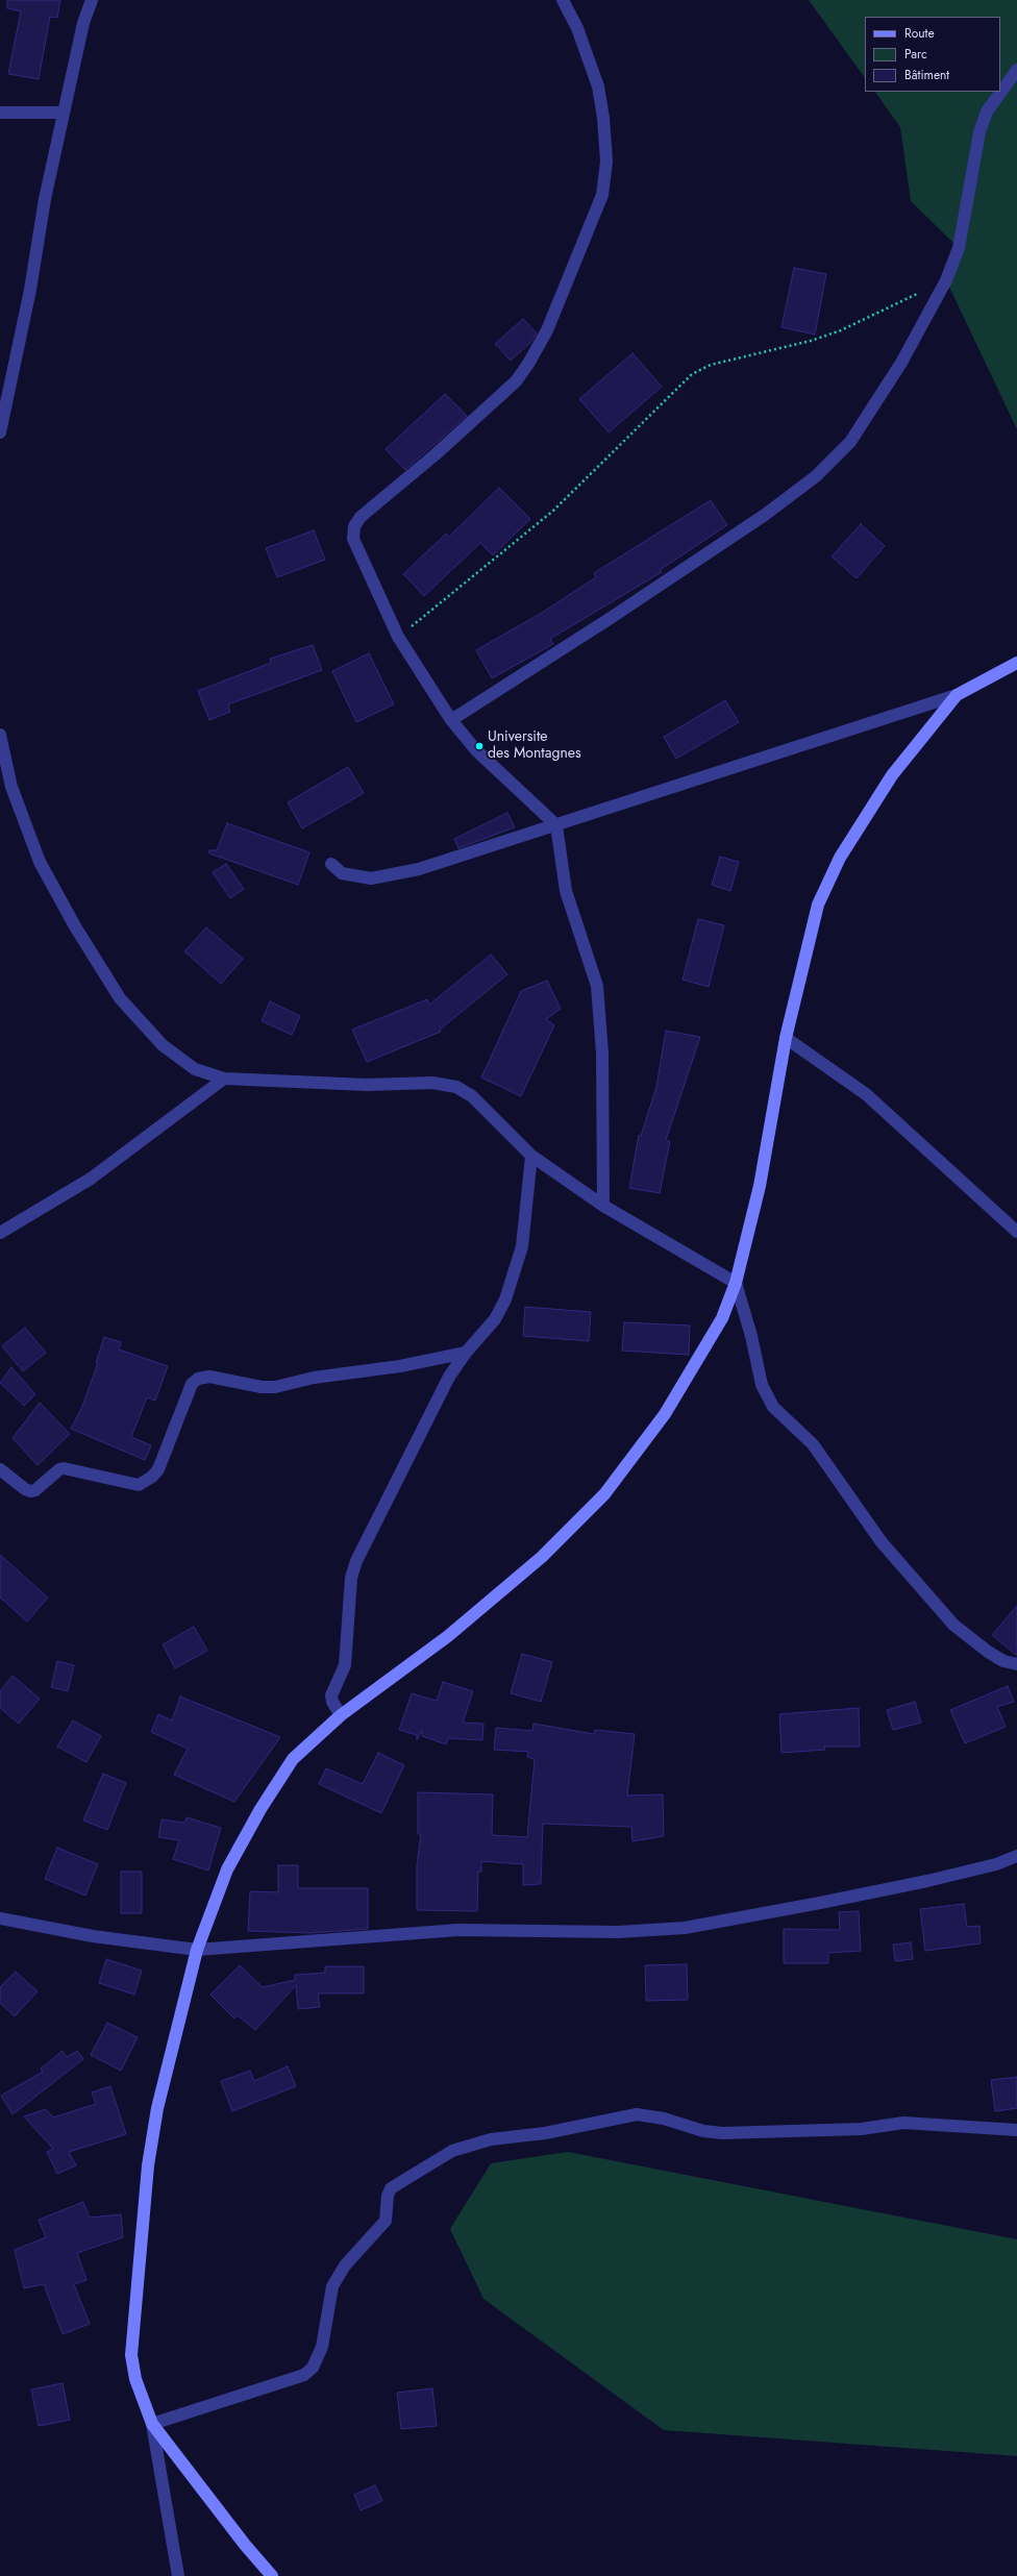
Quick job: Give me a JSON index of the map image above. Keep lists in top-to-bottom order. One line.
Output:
{"places":["Universite des Montagnes"],"legend":["Route","Parc","Bâtiment"]}
